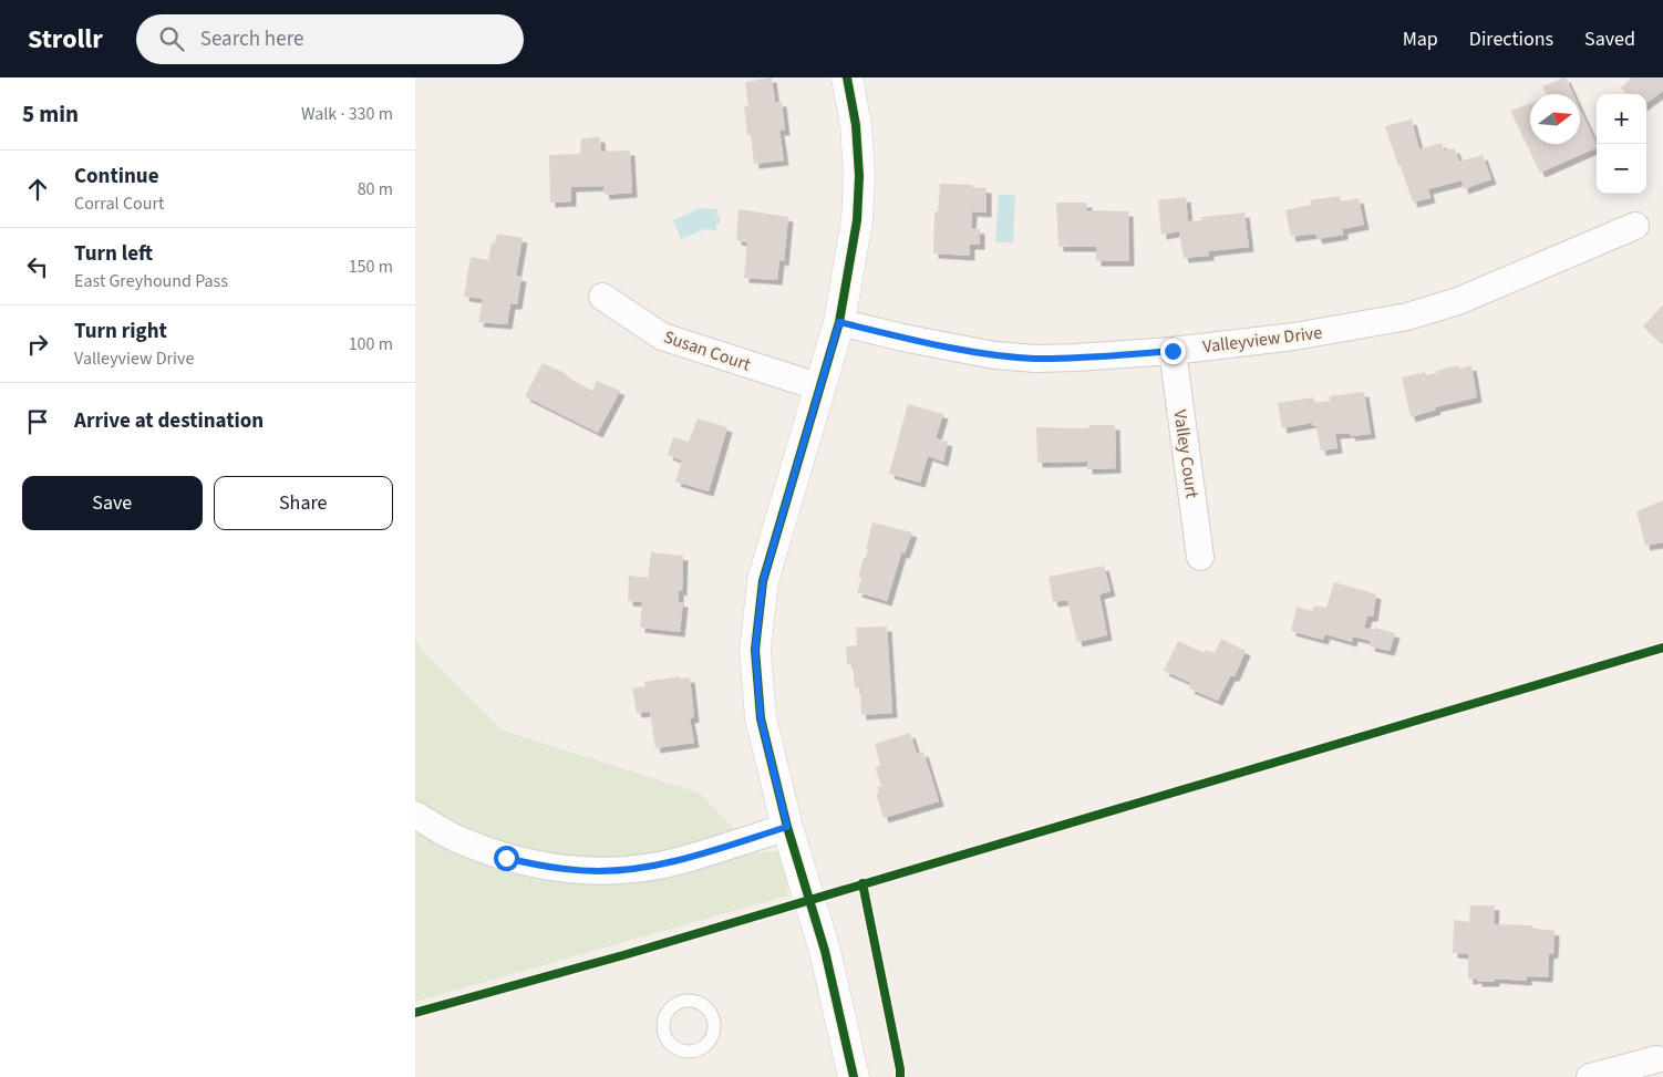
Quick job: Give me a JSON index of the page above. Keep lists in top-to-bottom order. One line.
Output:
{"streets":{"street":["Valleyview Drive","Susan Court","Valley Court"]},"crossings":[["Valleyview Drive","Valley Court"]],"north":"right","page":{"header":"Strollr","search":"Search here","nav":["Map","Directions","Saved"],"heading":["5 min","Walk · 330 m"],"map_buttons":["+","−"],"list":[["Continue","Corral Court","80 m"],["Turn left","East Greyhound Pass","150 m"],["Turn right","Valleyview Drive","100 m"],"Arrive at destination"],"buttons":["Save","Share"]}}
